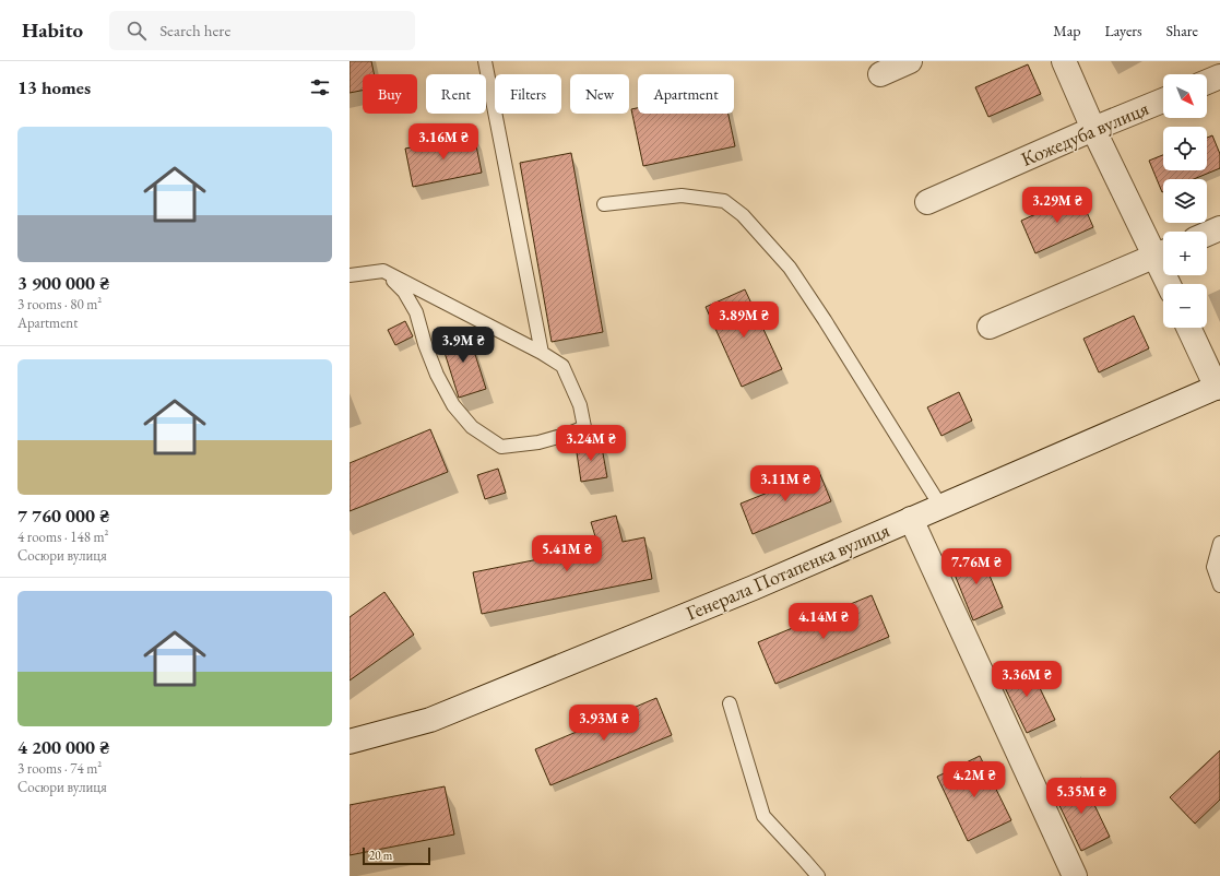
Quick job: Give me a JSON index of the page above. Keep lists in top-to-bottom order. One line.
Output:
{"streets":{"street":["Кожедуба вулиця","Генерала Потапенка вулиця"]},"scale_bar":"20 m","north":"bottom right","page":{"header":"Habito","search":"Search here","nav":["Map","Layers","Share"],"heading":"13 homes","map_buttons":["+","−"],"chip":["Buy","Rent","Filters","New","Apartment"],"list":[{"name":"3 900 000 ₴","note":"3 rooms · 80 m² · Apartment"},{"name":"7 760 000 ₴","note":"4 rooms · 148 m² · Сосюри вулиця"},{"name":"4 200 000 ₴","note":"3 rooms · 74 m² · Сосюри вулиця"}],"price":["3.16M ₴","3.29M ₴","3.89M ₴","3.9M ₴","3.24M ₴","3.11M ₴","5.41M ₴","7.76M ₴","4.14M ₴","3.36M ₴","3.93M ₴","4.2M ₴","5.35M ₴"],"scale":"20 m"}}
